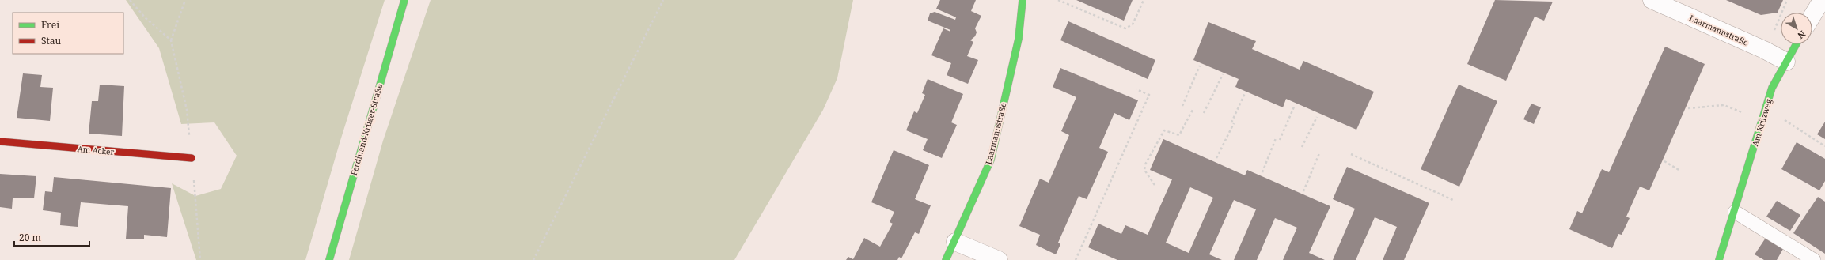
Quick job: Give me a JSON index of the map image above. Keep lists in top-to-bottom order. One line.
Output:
{"streets":{"street":["Laarmannstraße","Am Krüzweg","Ferdinand-Krüger-Straße","Am Acker"]},"crossings":[["Laarmannstraße","Am Krüzweg"]],"legend":["Frei","Stau"],"scale_bar":"20 m","north":"bottom right"}
